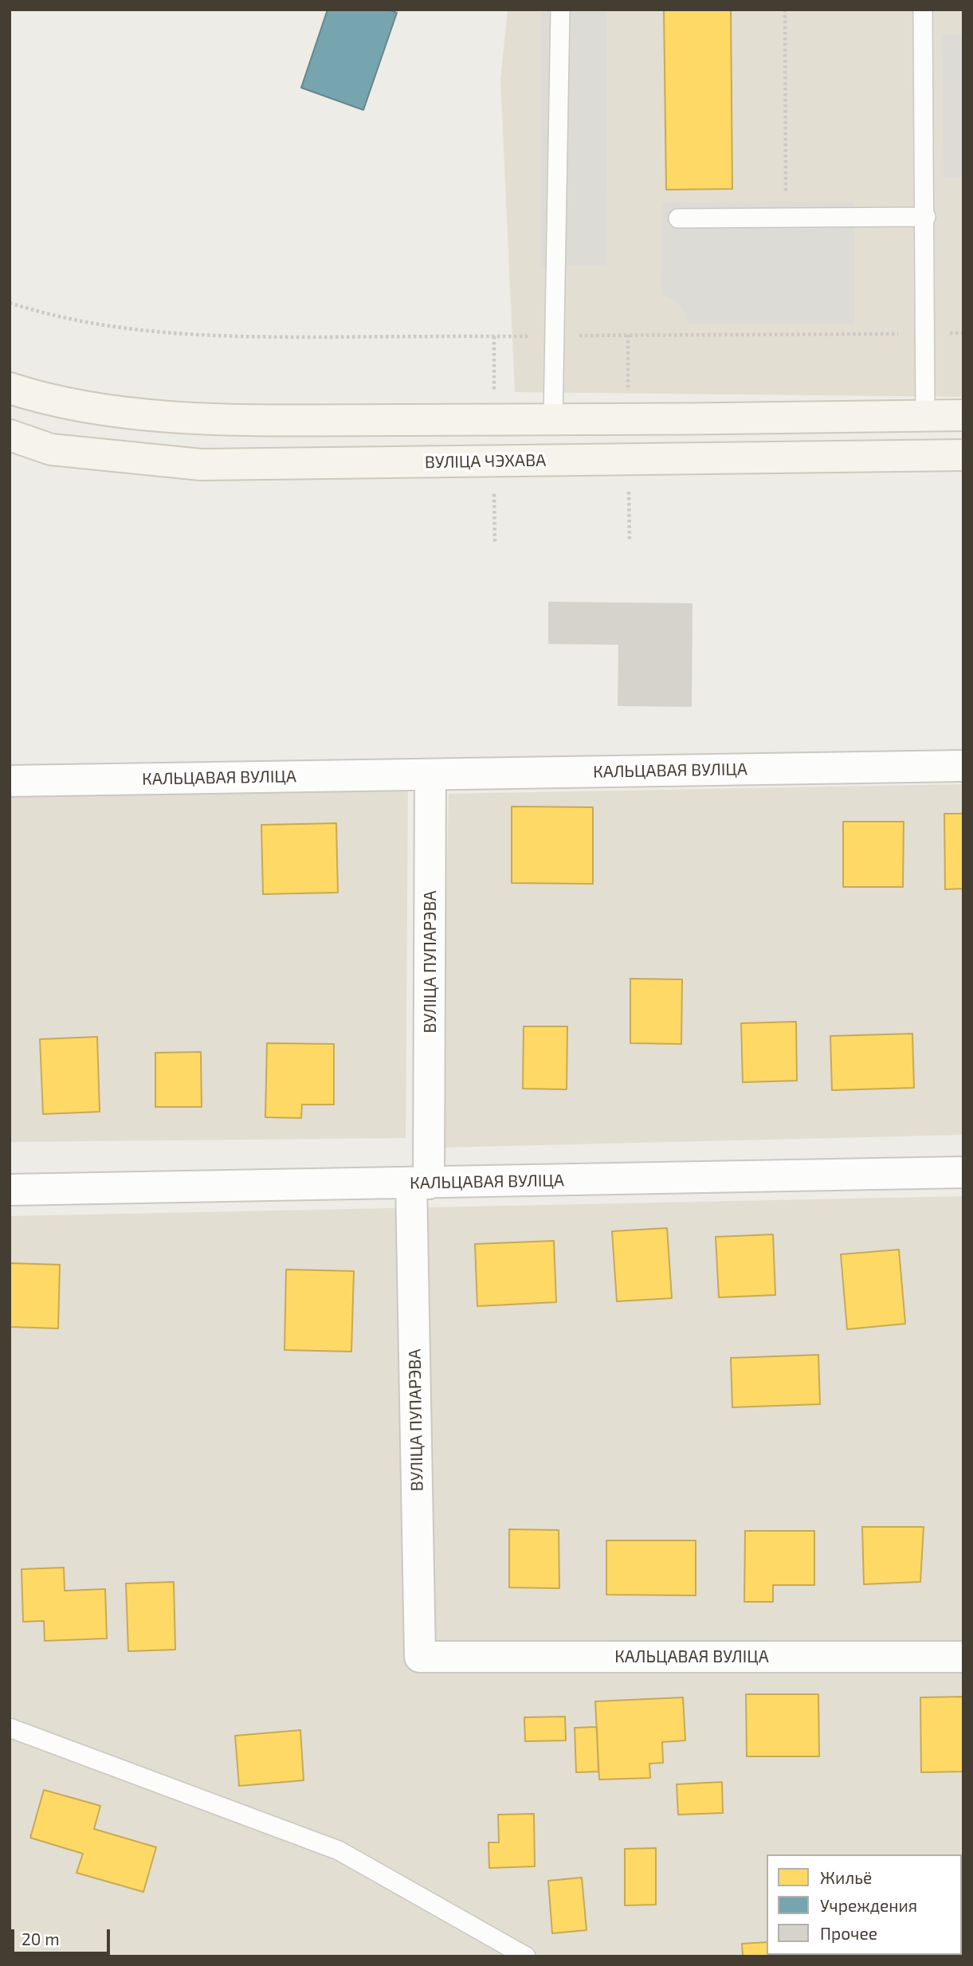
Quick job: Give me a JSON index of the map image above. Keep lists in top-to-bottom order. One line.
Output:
{"streets":{"main road":["ВУЛІЦА ЧЭХАВА"],"street":["КАЛЬЦАВАЯ ВУЛІЦА","ВУЛІЦА ПУПАРЭВА"]},"crossings":[["КАЛЬЦАВАЯ ВУЛІЦА","ВУЛІЦА ПУПАРЭВА"]],"legend":["Жильё","Учреждения","Прочее"],"scale_bar":"20 m"}
